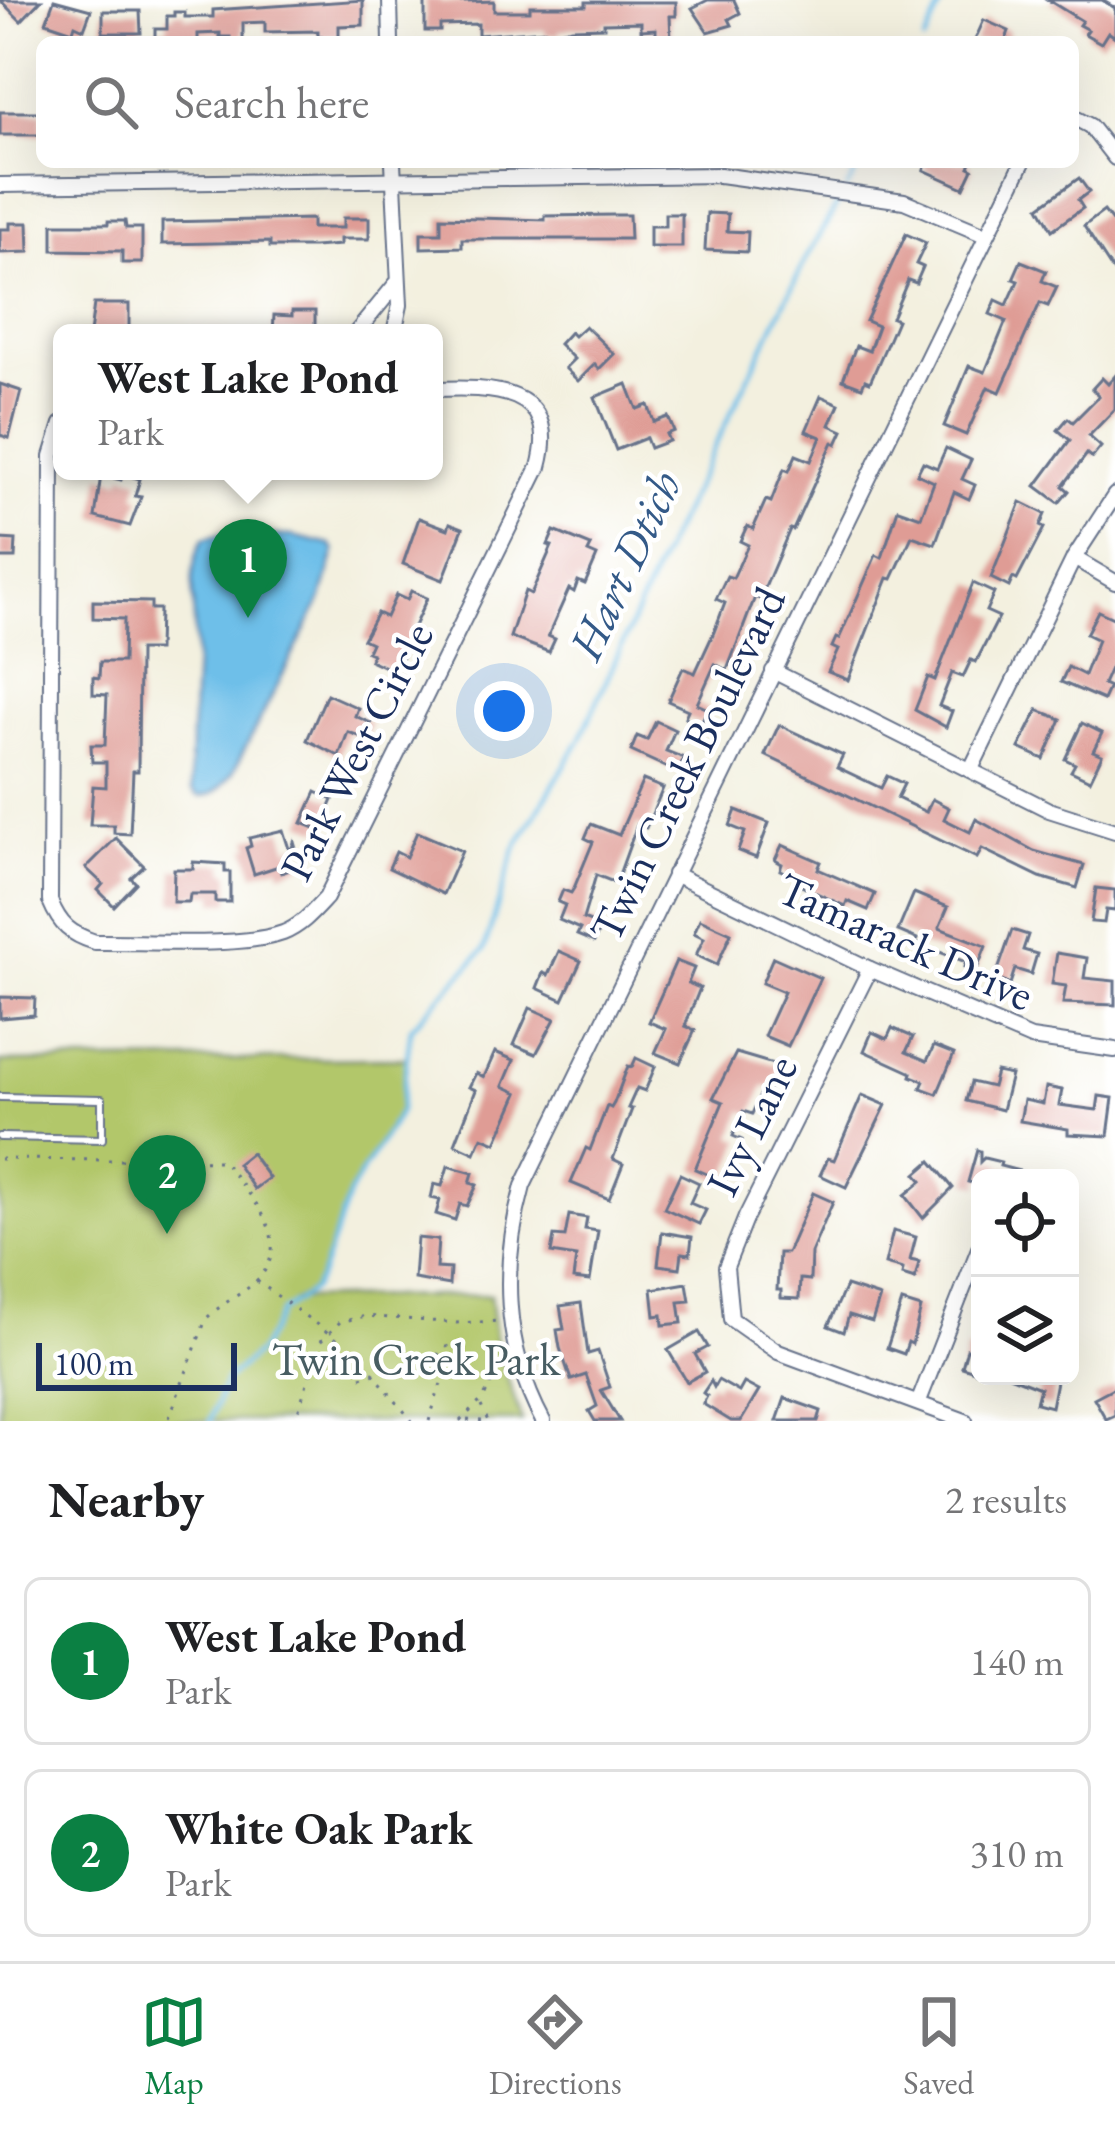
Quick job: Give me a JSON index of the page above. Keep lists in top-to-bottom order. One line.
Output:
{"streets":{"street":["Park West Circle","Twin Creek Boulevard","Tamarack Drive","Ivy Lane"]},"crossings":[["Twin Creek Boulevard","Tamarack Drive"],["Tamarack Drive","Ivy Lane"]],"water":["Hart Dtich"],"parks":["Twin Creek Park"],"scale_bar":"100 m","page":{"search":"Search here","popup":["West Lake Pond","Park"],"pins":["1","2"],"scale":"100 m","heading":["Nearby","2 results"],"list":[{"mark":"1","name":"West Lake Pond","note":"Park","value":"140 m"},{"mark":"2","name":"White Oak Park","note":"Park","value":"310 m"}],"nav":["Map","Directions","Saved"]}}
